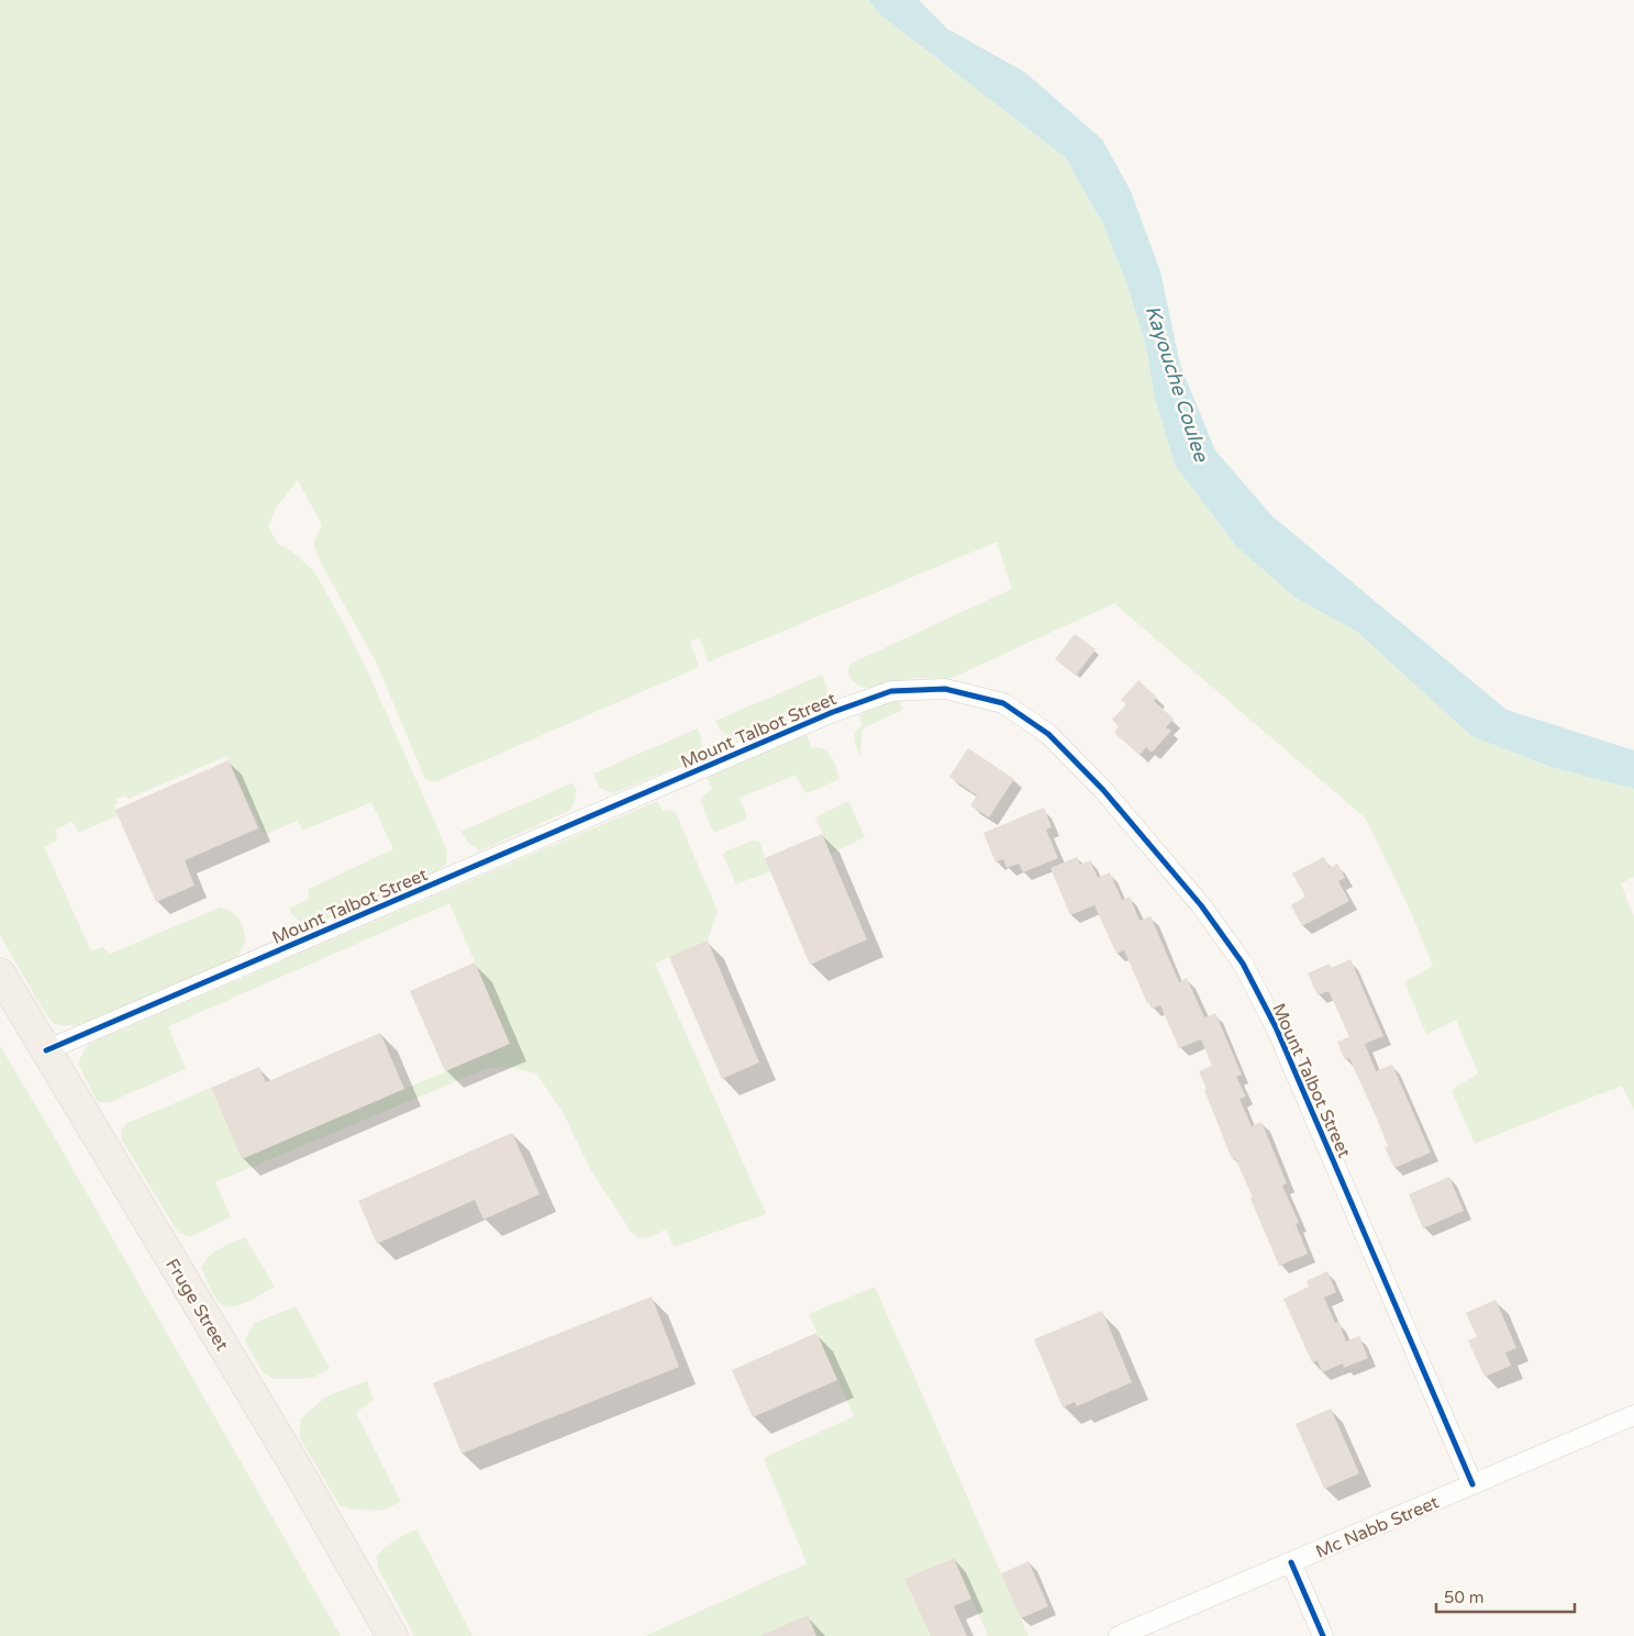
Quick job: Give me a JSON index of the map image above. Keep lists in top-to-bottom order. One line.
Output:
{"streets":{"main road":["Fruge Street"],"street":["Mount Talbot Street","Mc Nabb Street"]},"crossings":[["Mount Talbot Street","Fruge Street"],["Mount Talbot Street","Mc Nabb Street"]],"water":["Kayouche Coulee"],"scale_bar":"50 m"}
